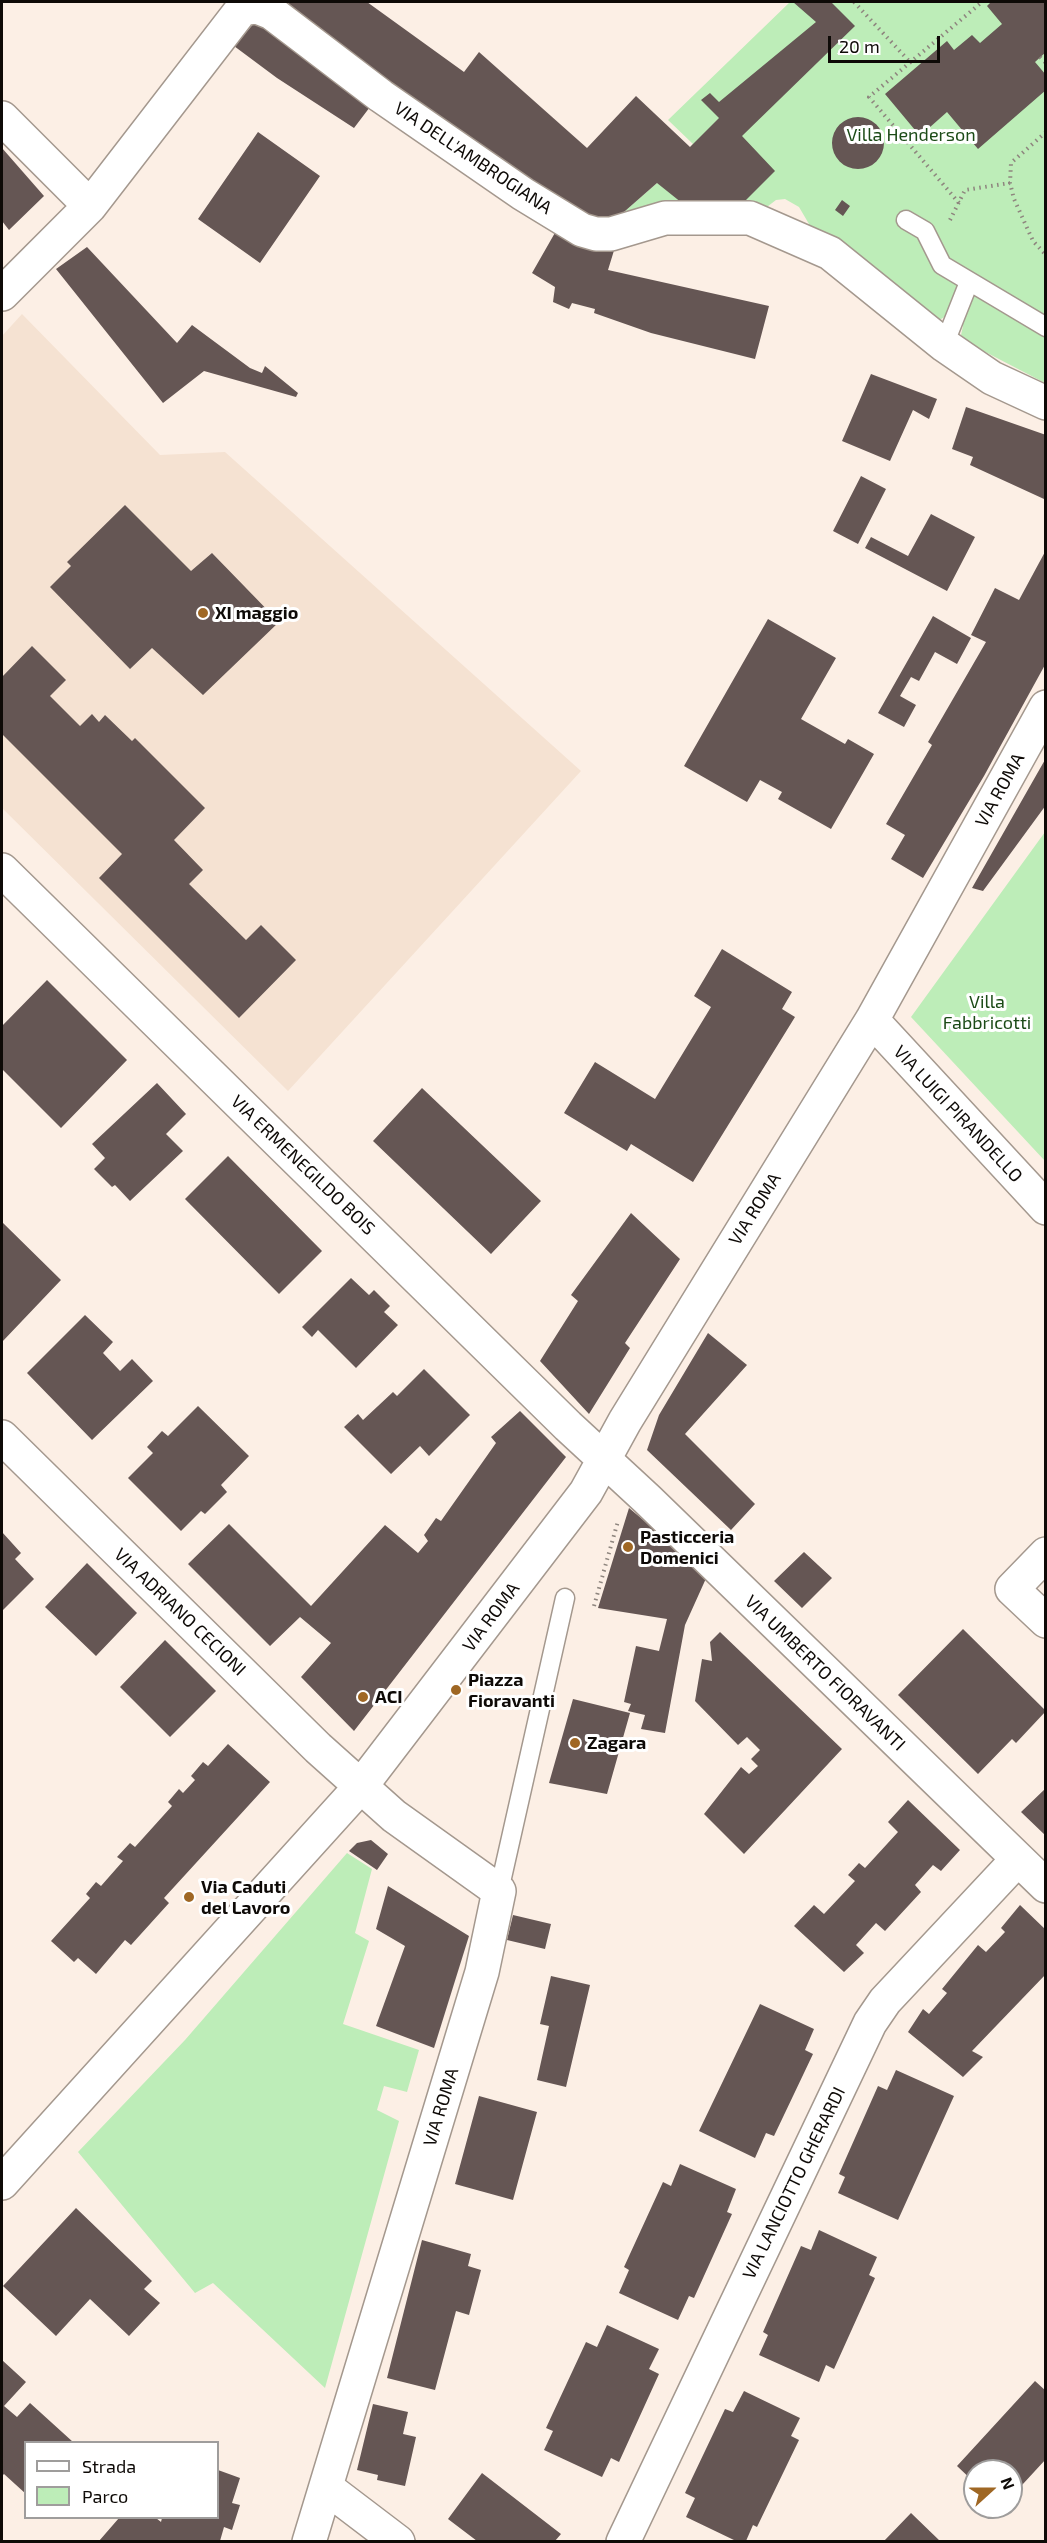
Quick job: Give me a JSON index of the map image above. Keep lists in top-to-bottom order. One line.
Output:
{"streets":{"street":["VIA DELL'AMBROGIANA","VIA ROMA","VIA LUIGI PIRANDELLO","VIA ERMENEGILDO BOIS","VIA ADRIANO CECIONI","VIA UMBERTO FIORAVANTI","VIA LANCIOTTO GHERARDI"]},"crossings":[["VIA ROMA","VIA LUIGI PIRANDELLO"],["VIA ROMA","VIA ERMENEGILDO BOIS"],["VIA ROMA","VIA ADRIANO CECIONI"],["VIA ROMA","VIA UMBERTO FIORAVANTI"],["VIA ERMENEGILDO BOIS","VIA UMBERTO FIORAVANTI"],["VIA UMBERTO FIORAVANTI","VIA LANCIOTTO GHERARDI"]],"parks":["Villa Henderson","Villa Fabbricotti"],"places":["XI maggio","Pasticceria Domenici","Piazza Fioravanti","ACI","Zagara","Via Caduti del Lavoro"],"legend":["Strada","Parco"],"scale_bar":"20 m","north":"right"}
